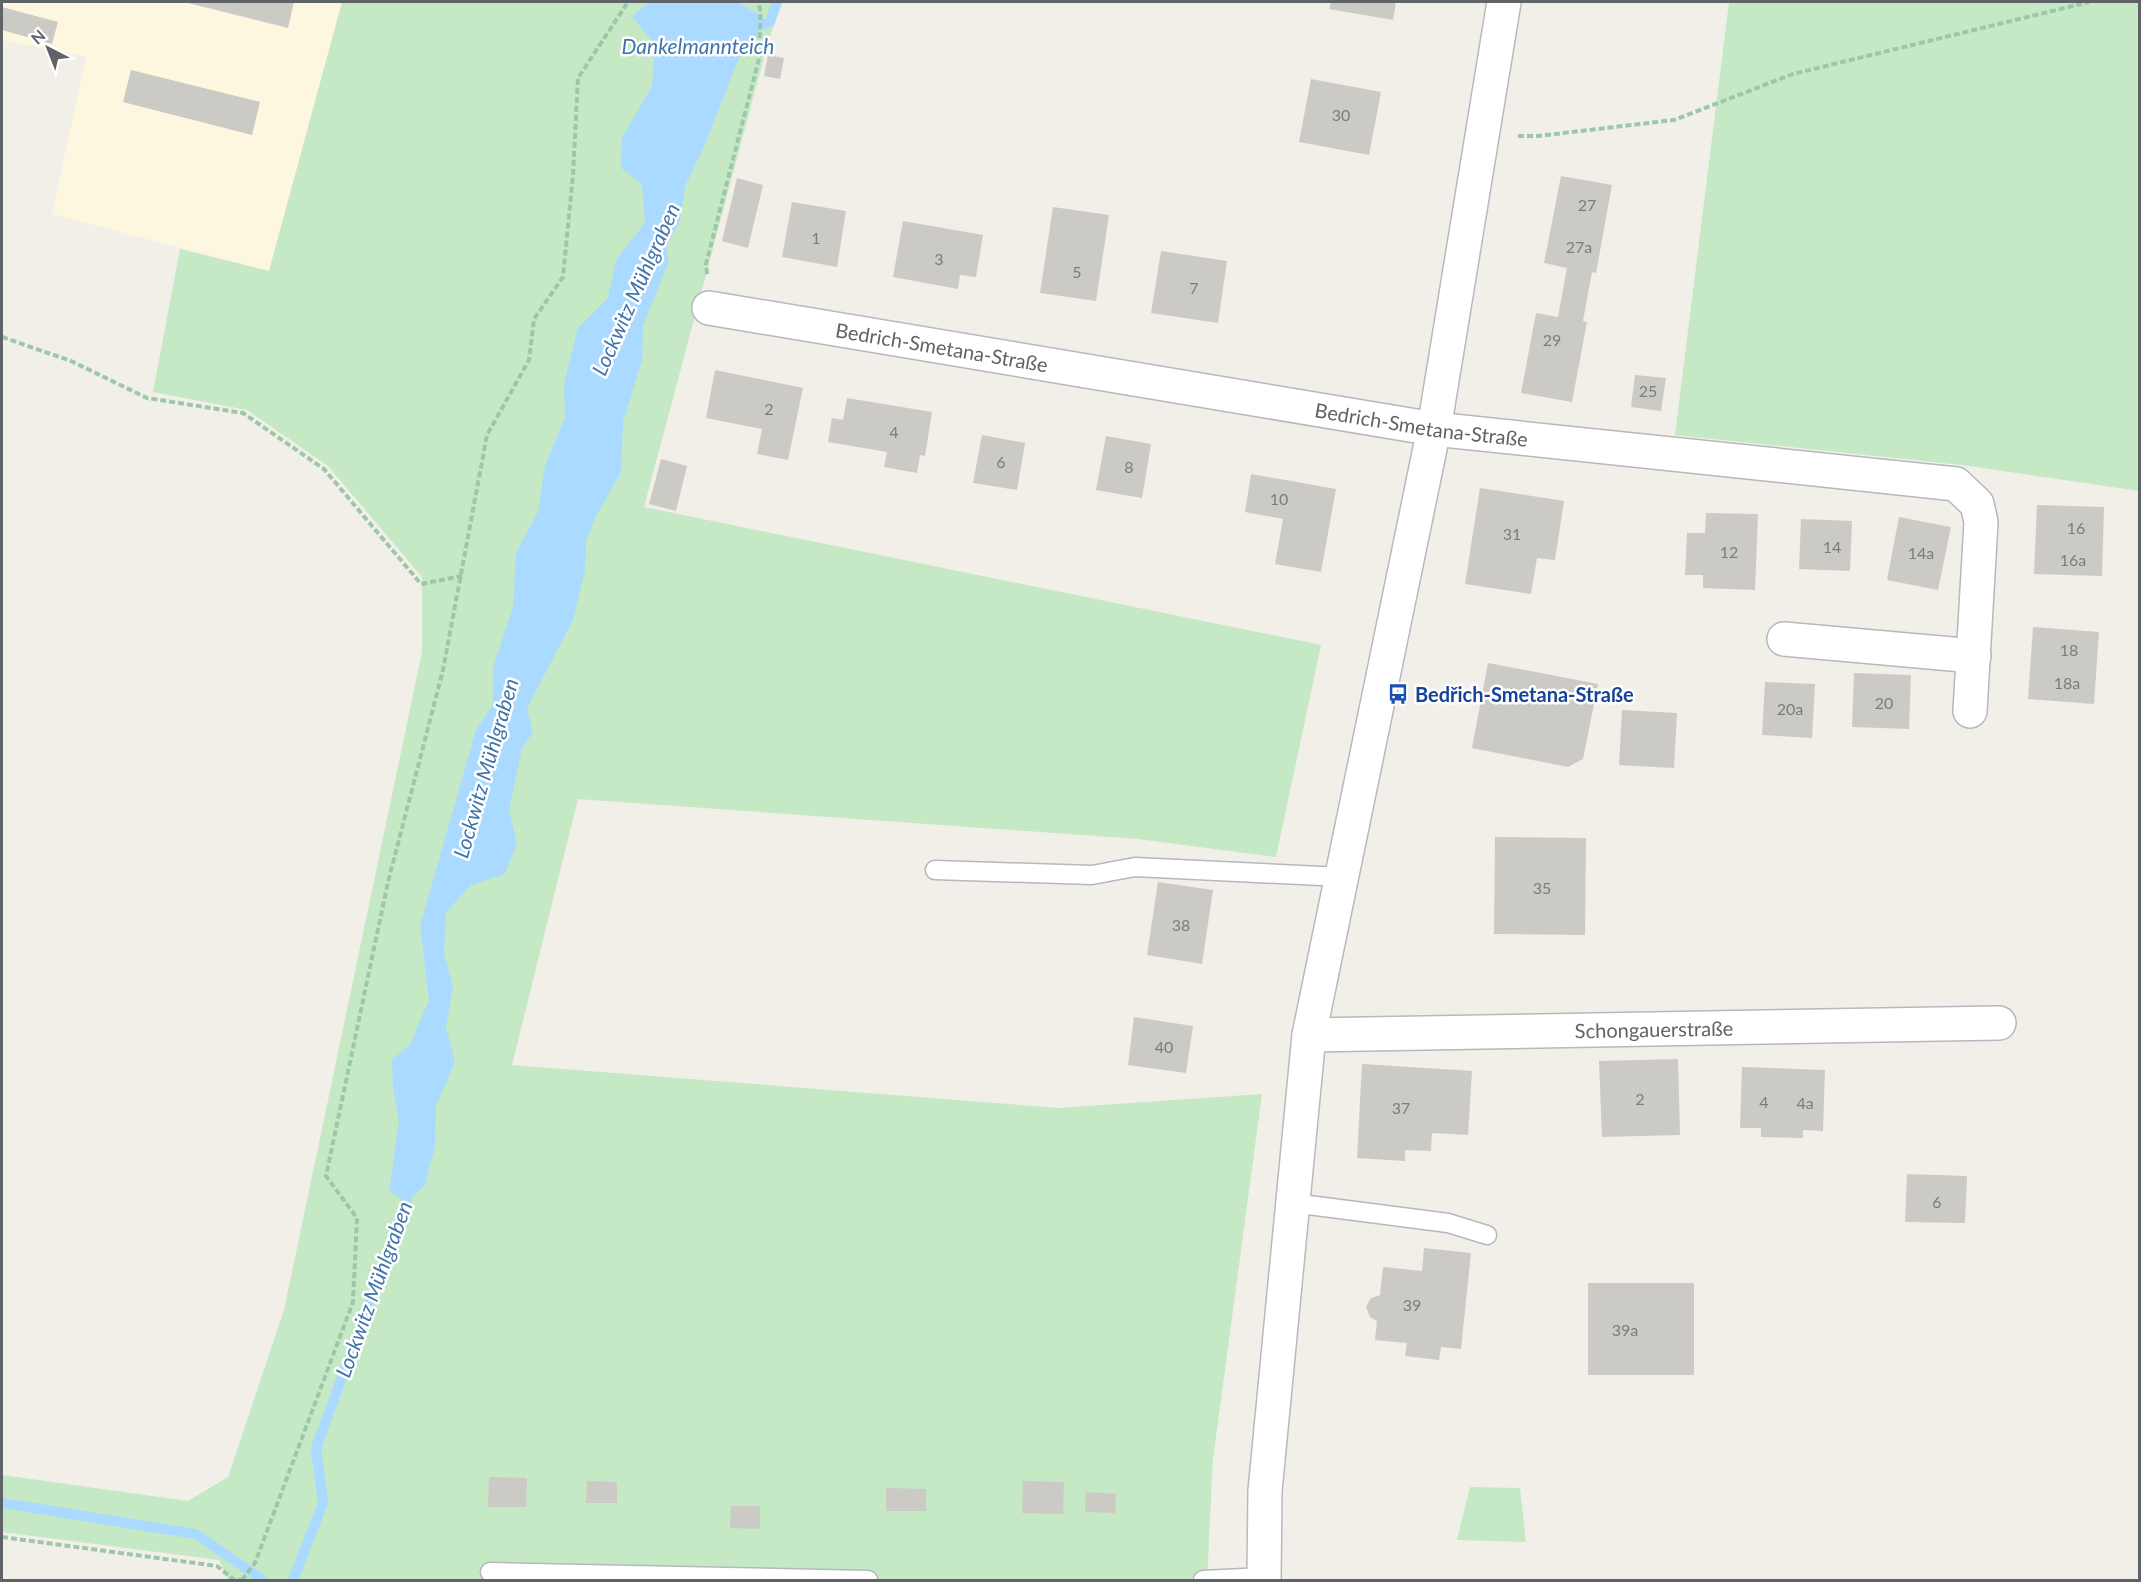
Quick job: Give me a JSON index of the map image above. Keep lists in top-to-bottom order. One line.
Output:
{"streets":{"street":["Bedrich-Smetana-Straße","Schongauerstraße"]},"water":["Dankelmannteich","Lockwitz Mühlgraben"],"places":{"bus stop":["Bedřich-Smetana-Straße"]},"house_numbers":["30","27","1","27a","3","5","7","29","25","2","4","6","8","10","16","31","14","12","14a","16a","18","18a","20","20a","35","38","40","2","4","4a","37","6","39","39a"],"north":"top left"}
